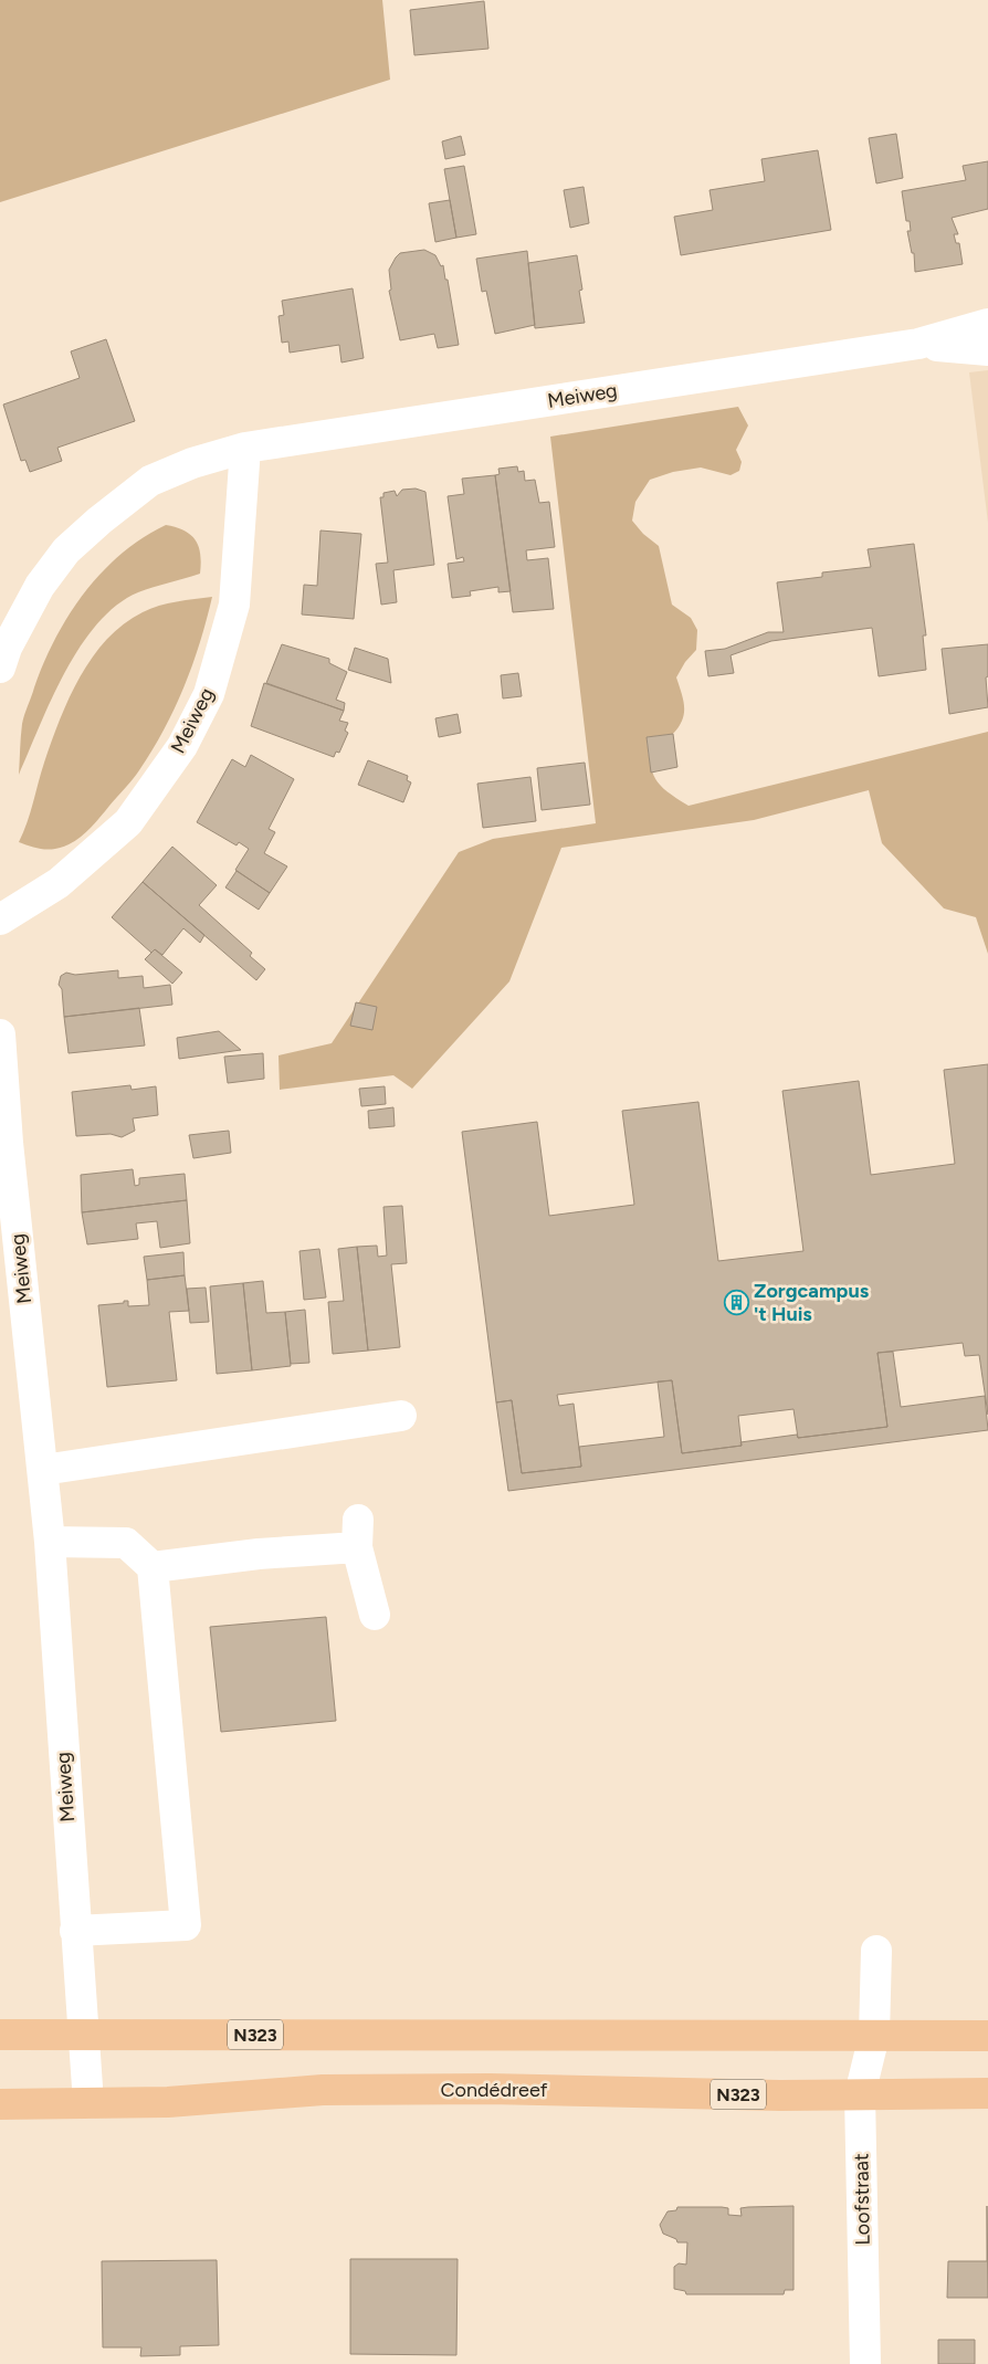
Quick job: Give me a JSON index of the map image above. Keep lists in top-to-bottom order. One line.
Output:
{"streets":{"main road":["N323","Condédreef"],"street":["Meiweg","Loofstraat"]},"crossings":[["Meiweg","N323"],["Meiweg","Condédreef"],["N323","Loofstraat"],["Condédreef","Loofstraat"]],"places":{"building":["Zorgcampus 't Huis"]}}
